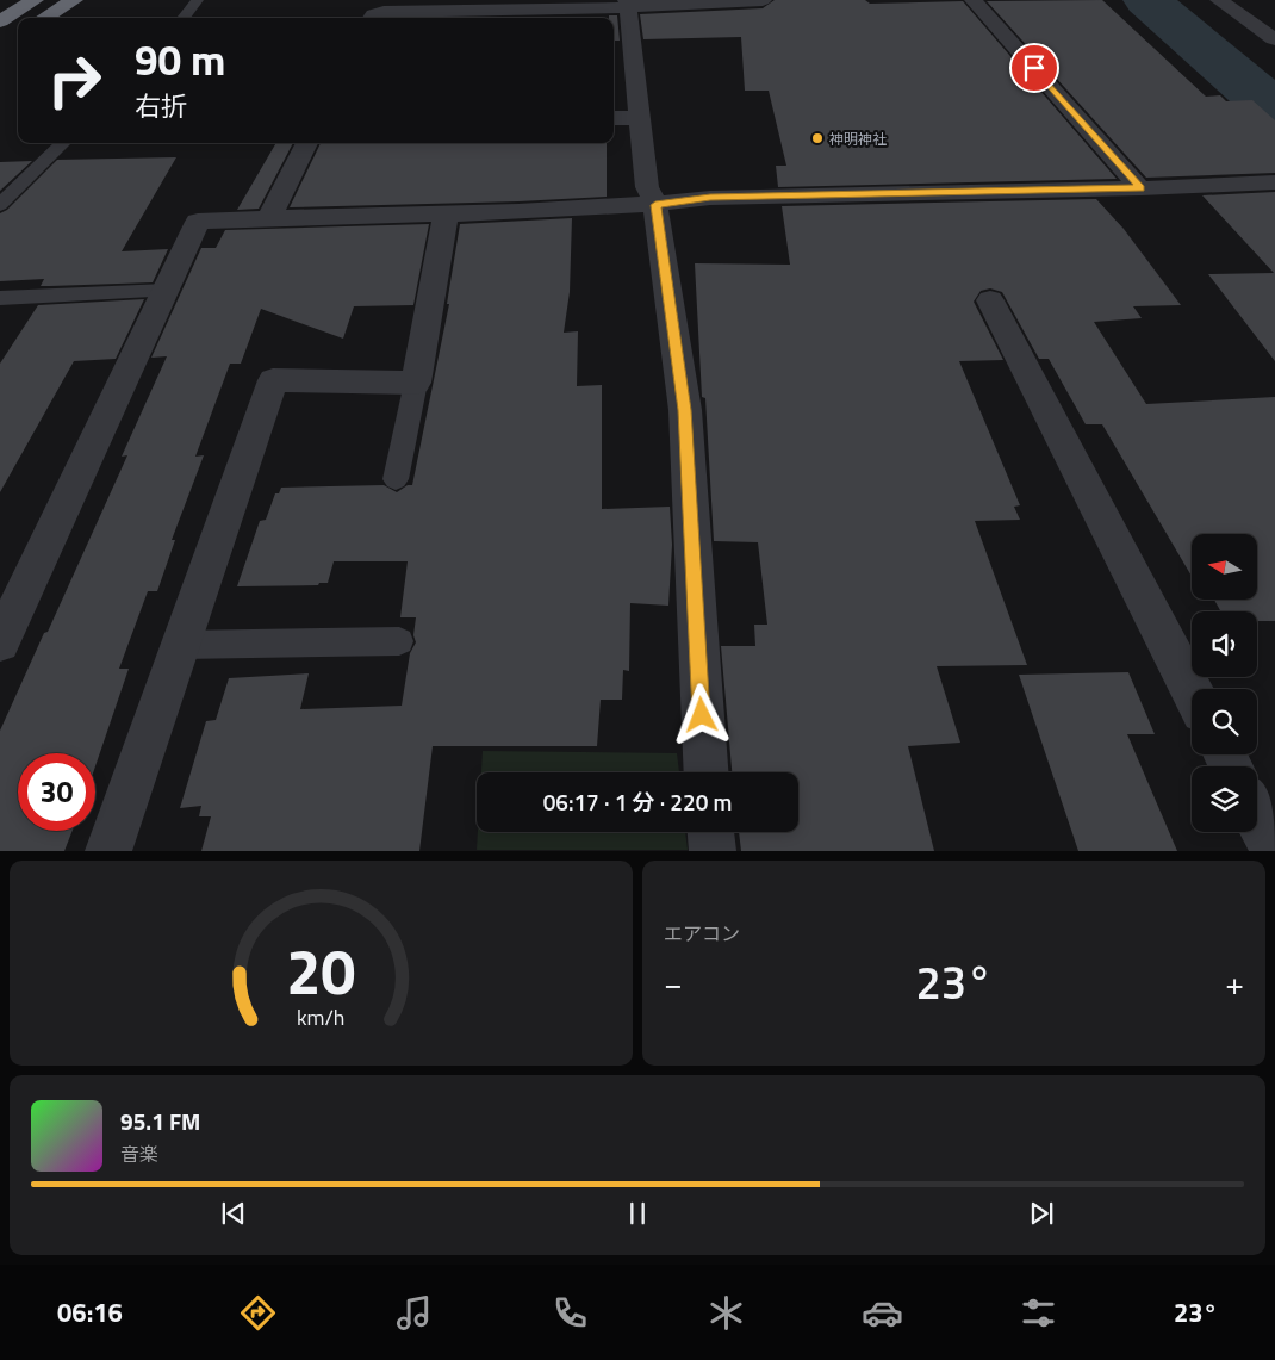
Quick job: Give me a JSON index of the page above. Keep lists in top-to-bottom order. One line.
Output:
{"places":["神明神社"],"north":"left","page":{"turn":["90 m","右折"],"limit":"30","trip":"06:17 · 1 分 · 220 m","tile":"エアコン","heat":["−","23°","+"],"song":["95.1 FM","音楽"],"tabs":["06:16","23°"],"gauge":["20","km/h"]}}
